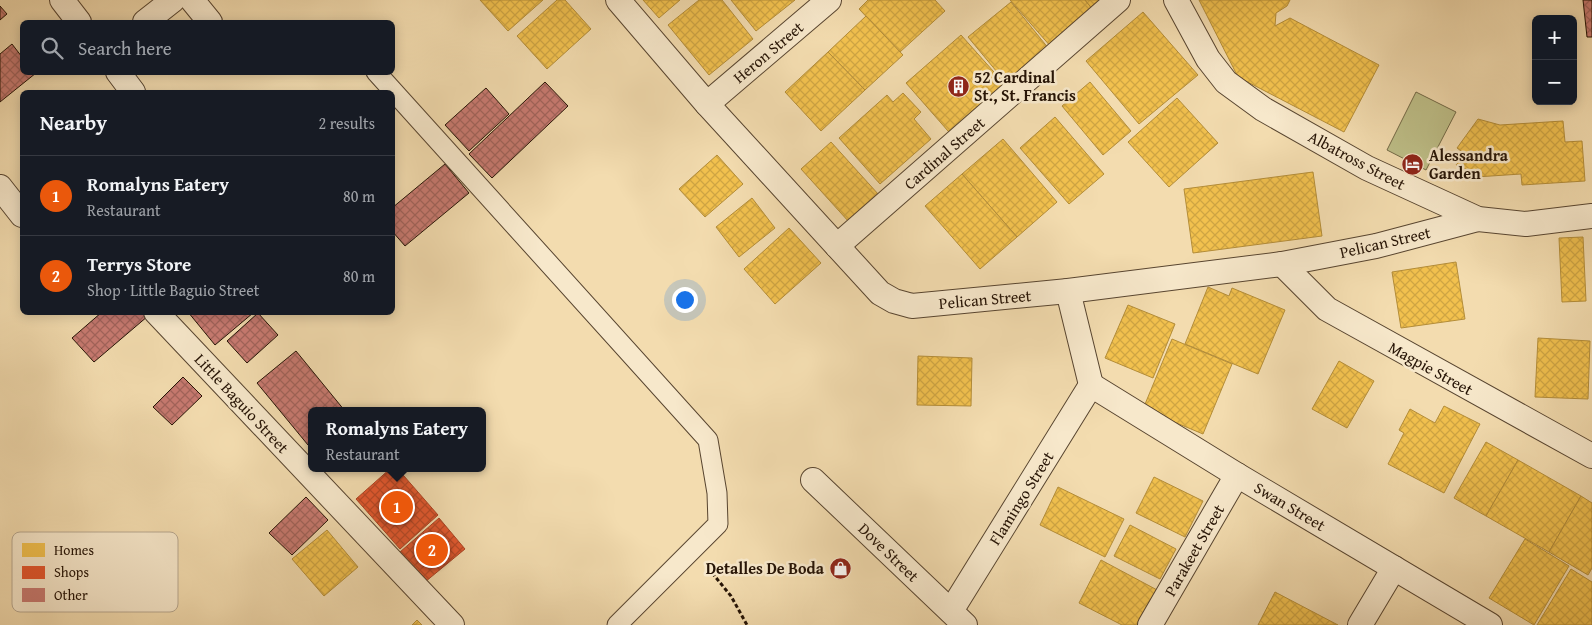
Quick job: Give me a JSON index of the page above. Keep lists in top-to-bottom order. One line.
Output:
{"streets":{"street":["Heron Street","Cardinal Street","Albatross Street","Pelican Street","Magpie Street","Little Baguio Street","Flamingo Street","Swan Street","Parakeet Street","Dove Street"]},"crossings":[["Heron Street","Pelican Street"],["Cardinal Street","Pelican Street"],["Albatross Street","Pelican Street"],["Pelican Street","Magpie Street"],["Flamingo Street","Swan Street"],["Flamingo Street","Dove Street"],["Swan Street","Parakeet Street"]],"places":{"building":["52 Cardinal St., St. Francis"],"hotel":["Alessandra Garden"],"shop":["Detalles De Boda"]},"legend":["Homes","Shops","Other"],"page":{"map_buttons":["+","−"],"search":"Search here","heading":["Nearby","2 results"],"list":[{"mark":"1","name":"Romalyns Eatery","note":"Restaurant","value":"80 m"},{"mark":"2","name":"Terrys Store","note":"Shop · Little Baguio Street","value":"80 m"}],"popup":["Romalyns Eatery","Restaurant"],"pins":["1","2"]}}
